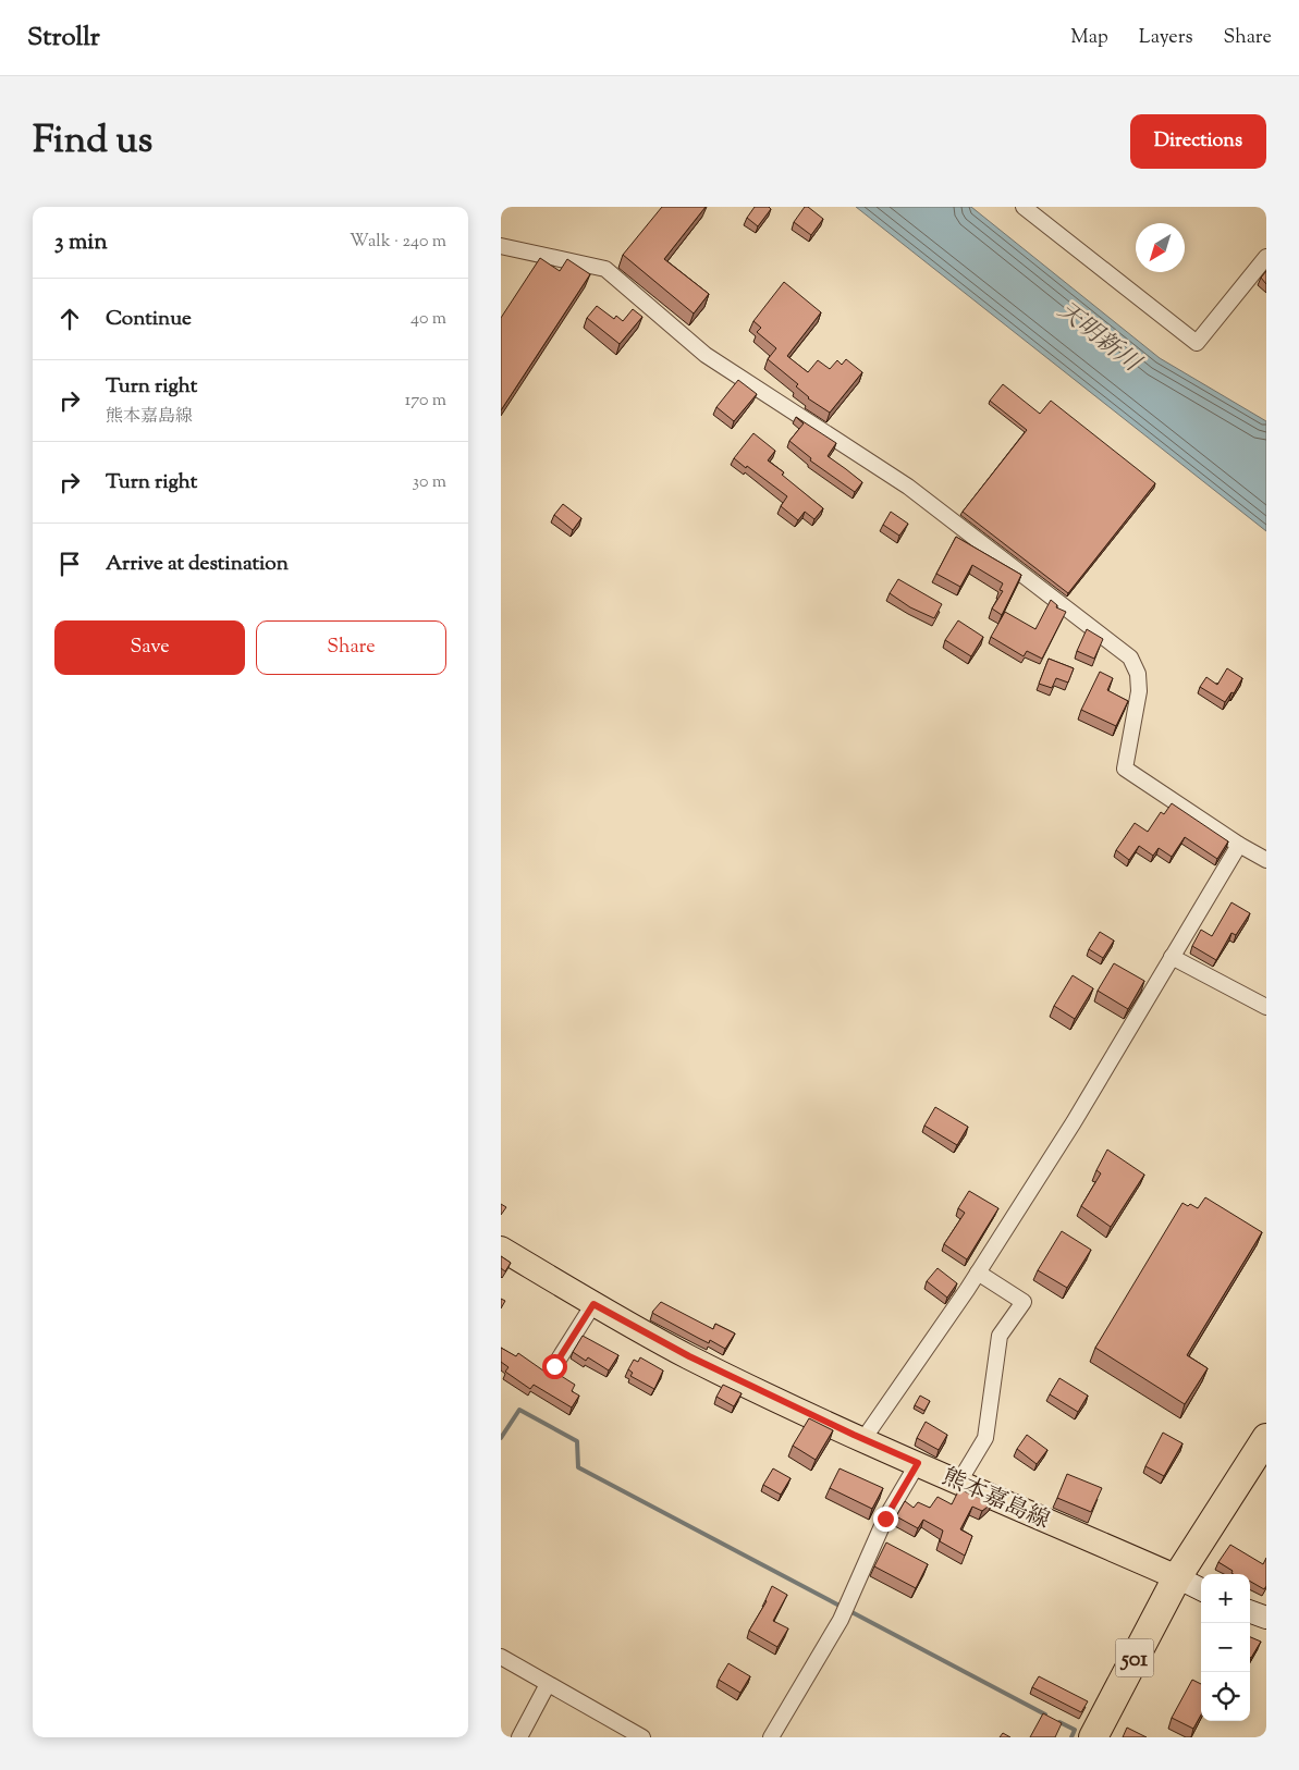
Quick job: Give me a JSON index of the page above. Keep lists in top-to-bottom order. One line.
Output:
{"streets":{"highway":["501"],"main road":["熊本嘉島線"]},"crossings":[["熊本嘉島線","501"]],"water":["天明新川"],"north":"bottom left","page":{"header":"Strollr","nav":["Map","Layers","Share"],"title":"Find us","buttons":["Directions",["Save","Share"]],"heading":["3 min","Walk · 240 m"],"list":[["Continue","40 m"],["Turn right","熊本嘉島線","170 m"],["Turn right","30 m"],"Arrive at destination"],"map_buttons":["+","−"]}}
